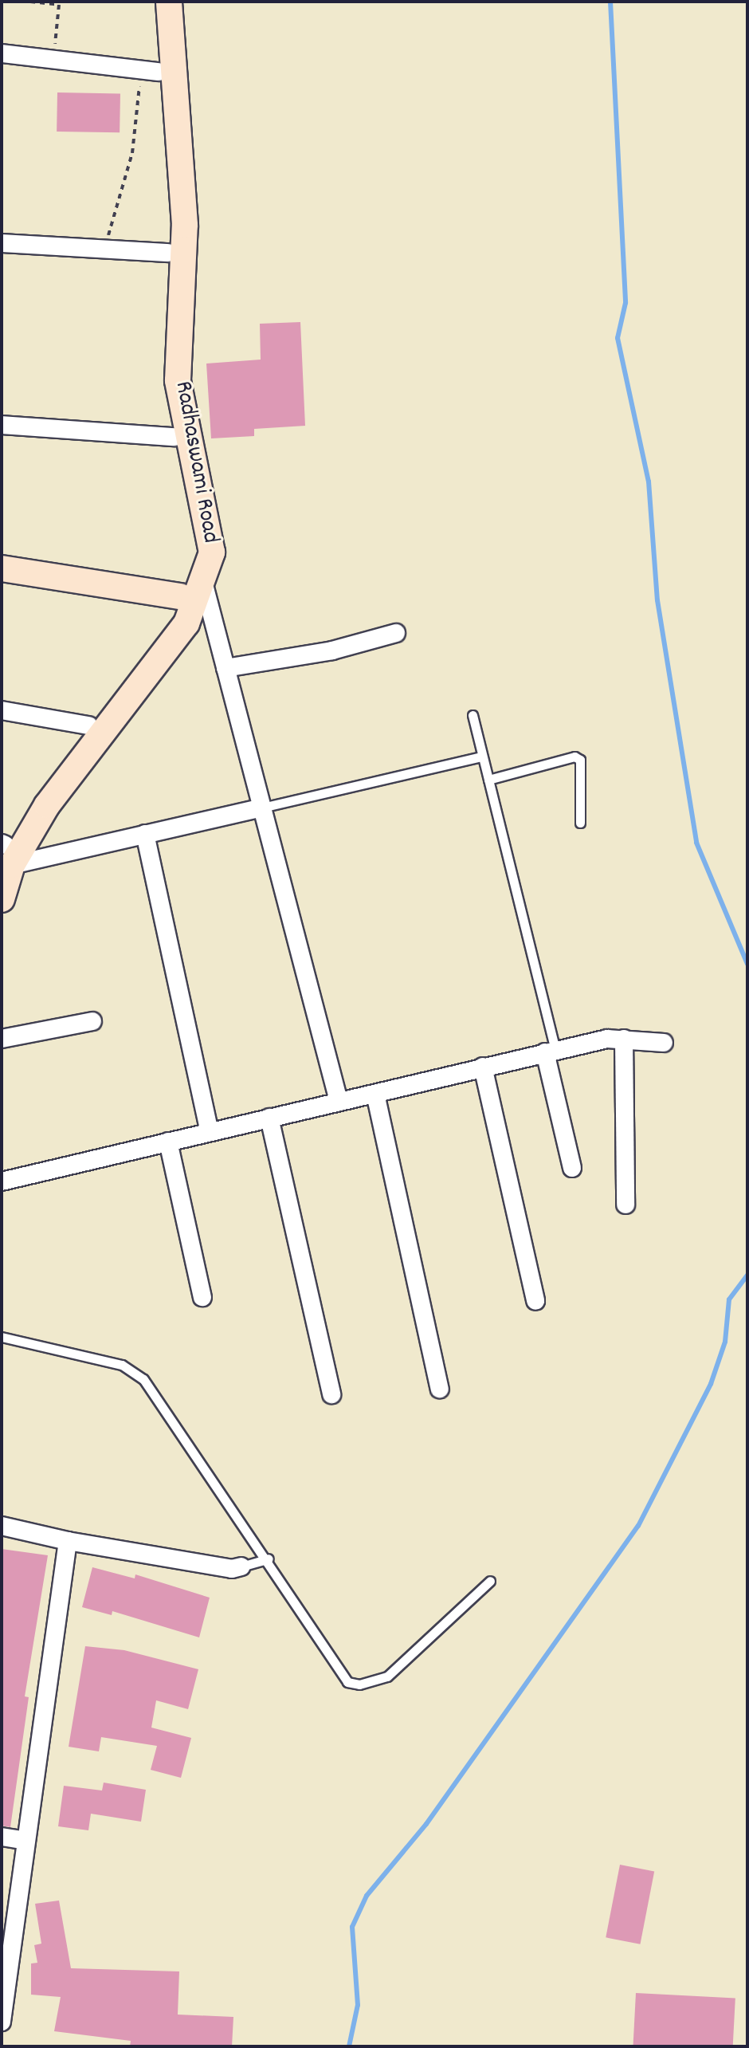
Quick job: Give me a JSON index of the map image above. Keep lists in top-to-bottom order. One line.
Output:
{"streets":{"street":["Radhaswami Road"]}}
